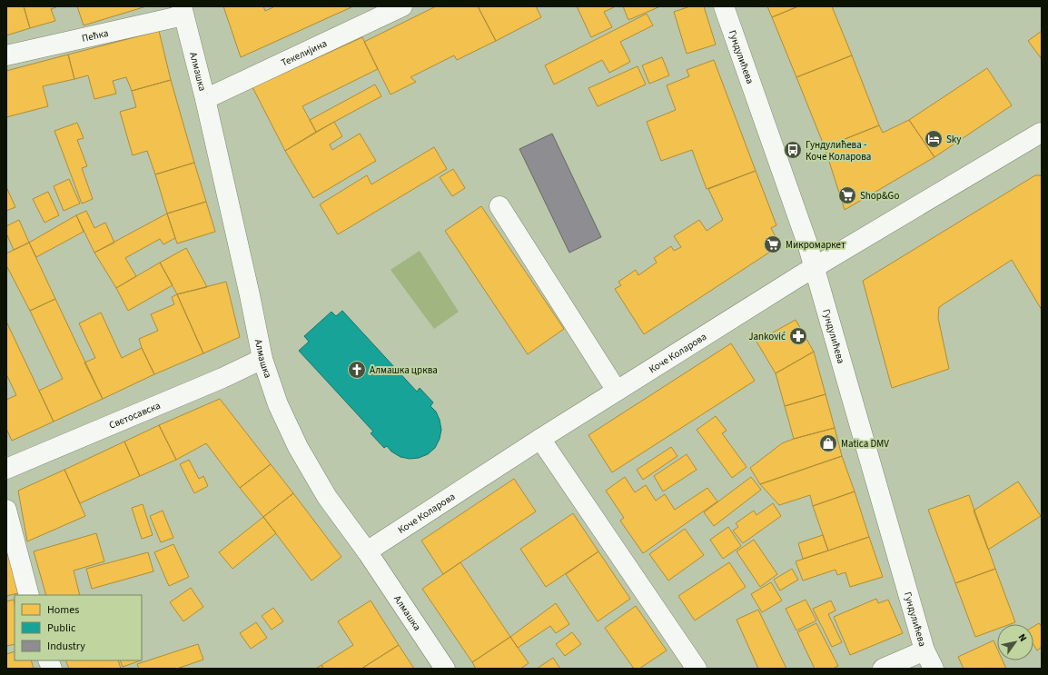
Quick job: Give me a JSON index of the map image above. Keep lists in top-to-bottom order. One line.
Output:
{"streets":{"street":["Пећка","Текелијина","Гундулићева","Алмашка","Коче Коларова","Светосавска"]},"crossings":[["Пећка","Алмашка"],["Текелијина","Алмашка"],["Гундулићева","Коче Коларова"],["Алмашка","Коче Коларова"],["Алмашка","Светосавска"]],"places":{"hotel":["Sky"],"bus stop":["Гундулићева - Коче Коларова"],"supermarket":["Shop&Go","Микромаркет"],"pharmacy":["Janković"],"church":["Алмашка црква"],"shop":["Matica DMV"]},"legend":["Homes","Public","Industry"],"north":"top right"}
